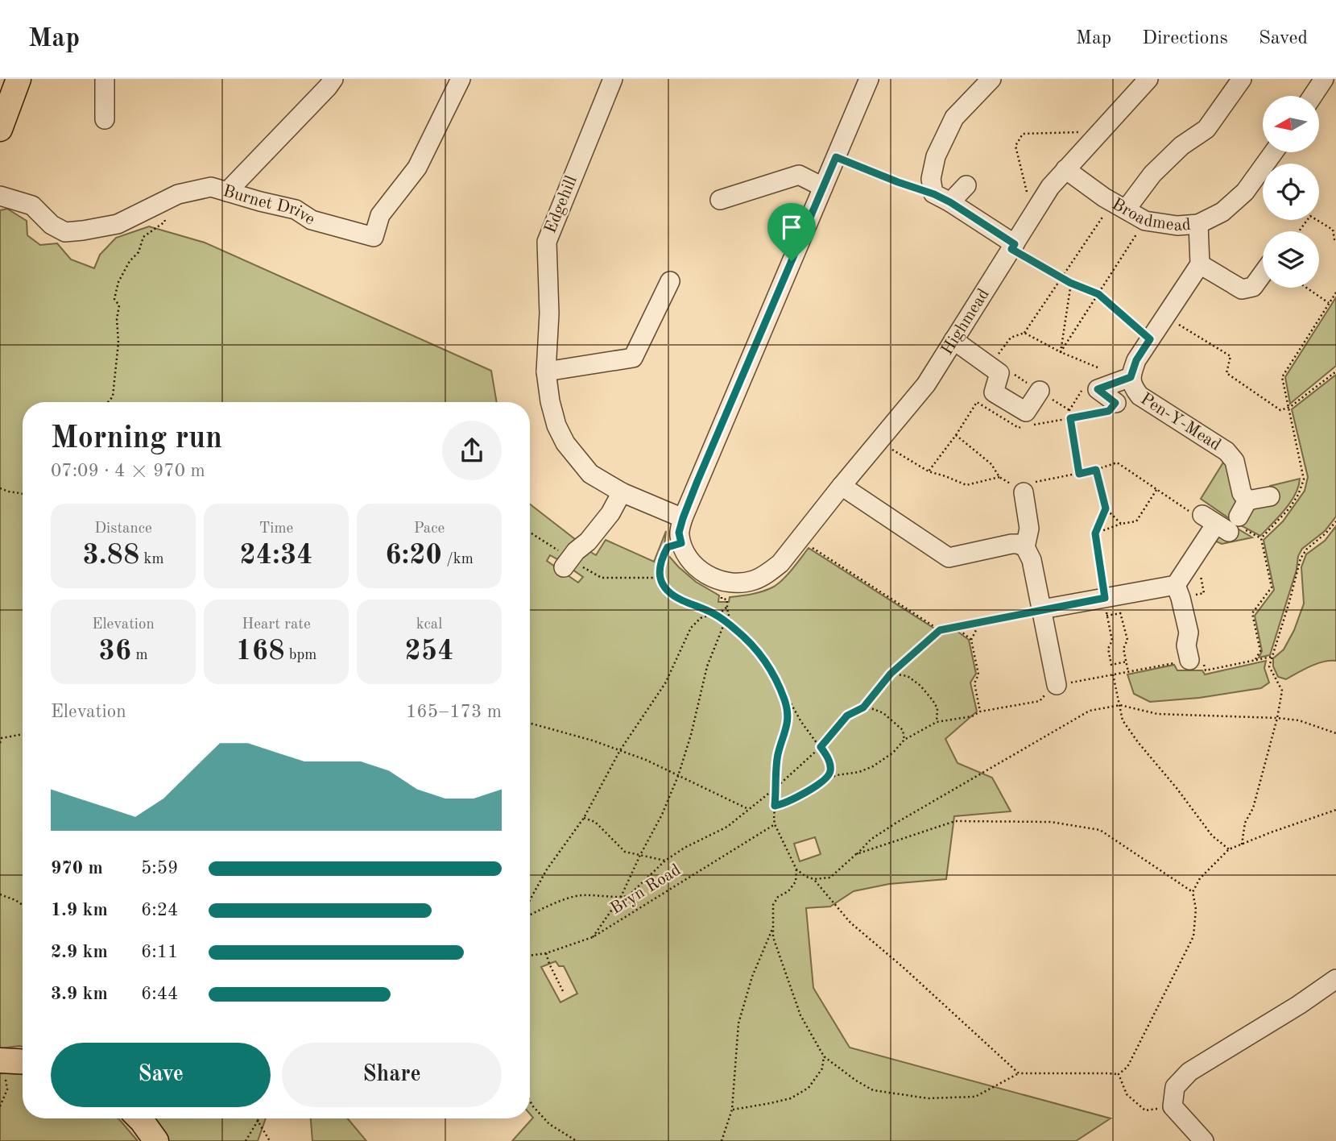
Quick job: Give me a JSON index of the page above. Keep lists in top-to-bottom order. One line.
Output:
{"streets":{"street":["Edgehill","Burnet Drive","Broadmead","Highmead","Pen-Y-Mead"],"path":["Bryn Road"]},"crossings":[["Broadmead","Highmead"]],"north":"left","page":{"header":"Map","nav":["Map","Directions","Saved"],"heading":["Morning run","07:09 · 4 × 970 m"],"stats":[["Distance","3.88 km"],["Time","24:34"],["Pace","6:20 /km"],["Elevation","36 m"],["Heart rate","168 bpm"],["kcal","254"]],"chart":["Elevation","165–173 m"],"list":[{"name":"970 m","note":"5:59"},{"name":"1.9 km","note":"6:24"},{"name":"2.9 km","note":"6:11"},{"name":"3.9 km","note":"6:44"}],"buttons":["Save","Share"]}}
